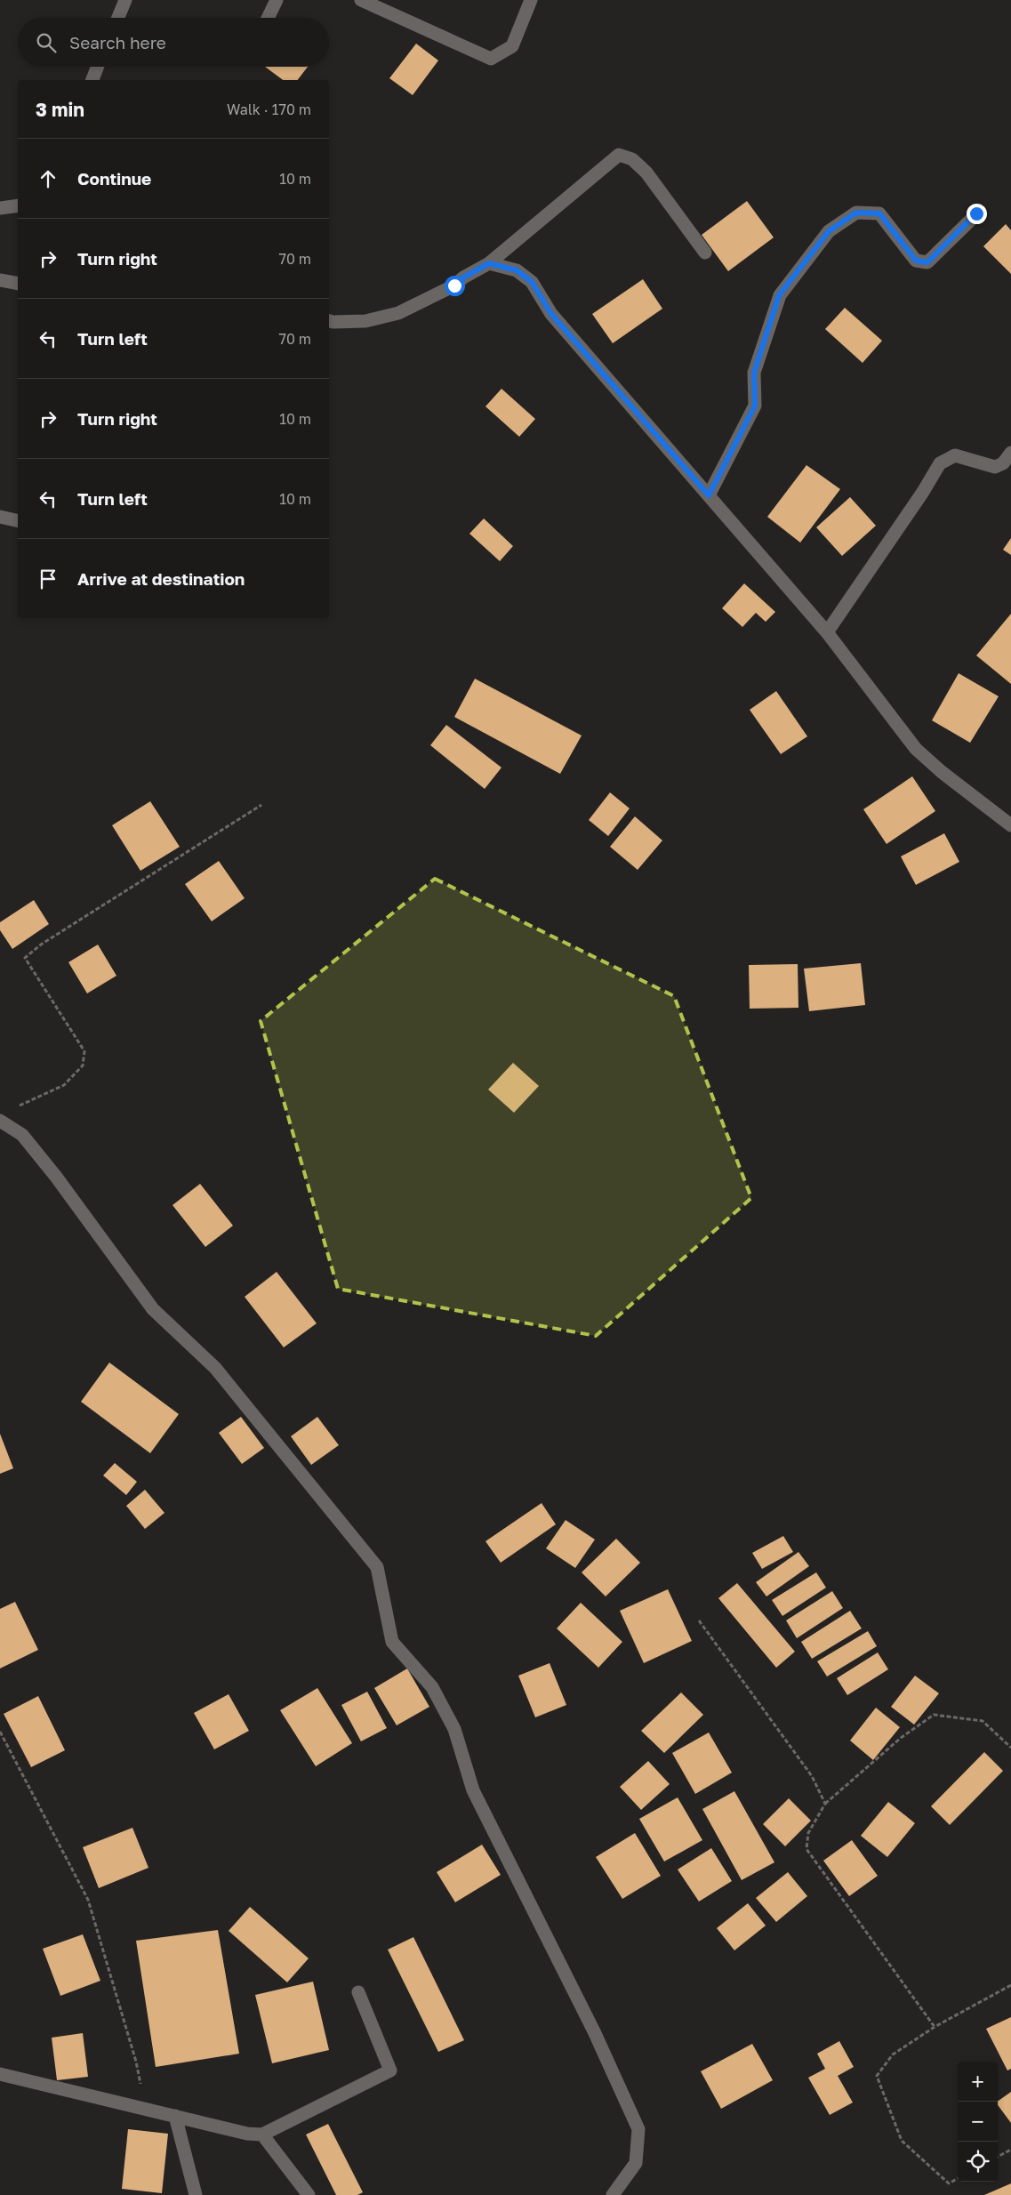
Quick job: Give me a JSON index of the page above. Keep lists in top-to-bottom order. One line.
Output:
{"page":{"search":"Search here","heading":["3 min","Walk · 170 m"],"list":[["Continue","10 m"],["Turn right","70 m"],["Turn left","70 m"],["Turn right","10 m"],["Turn left","10 m"],"Arrive at destination"],"map_buttons":["+","−"]}}
